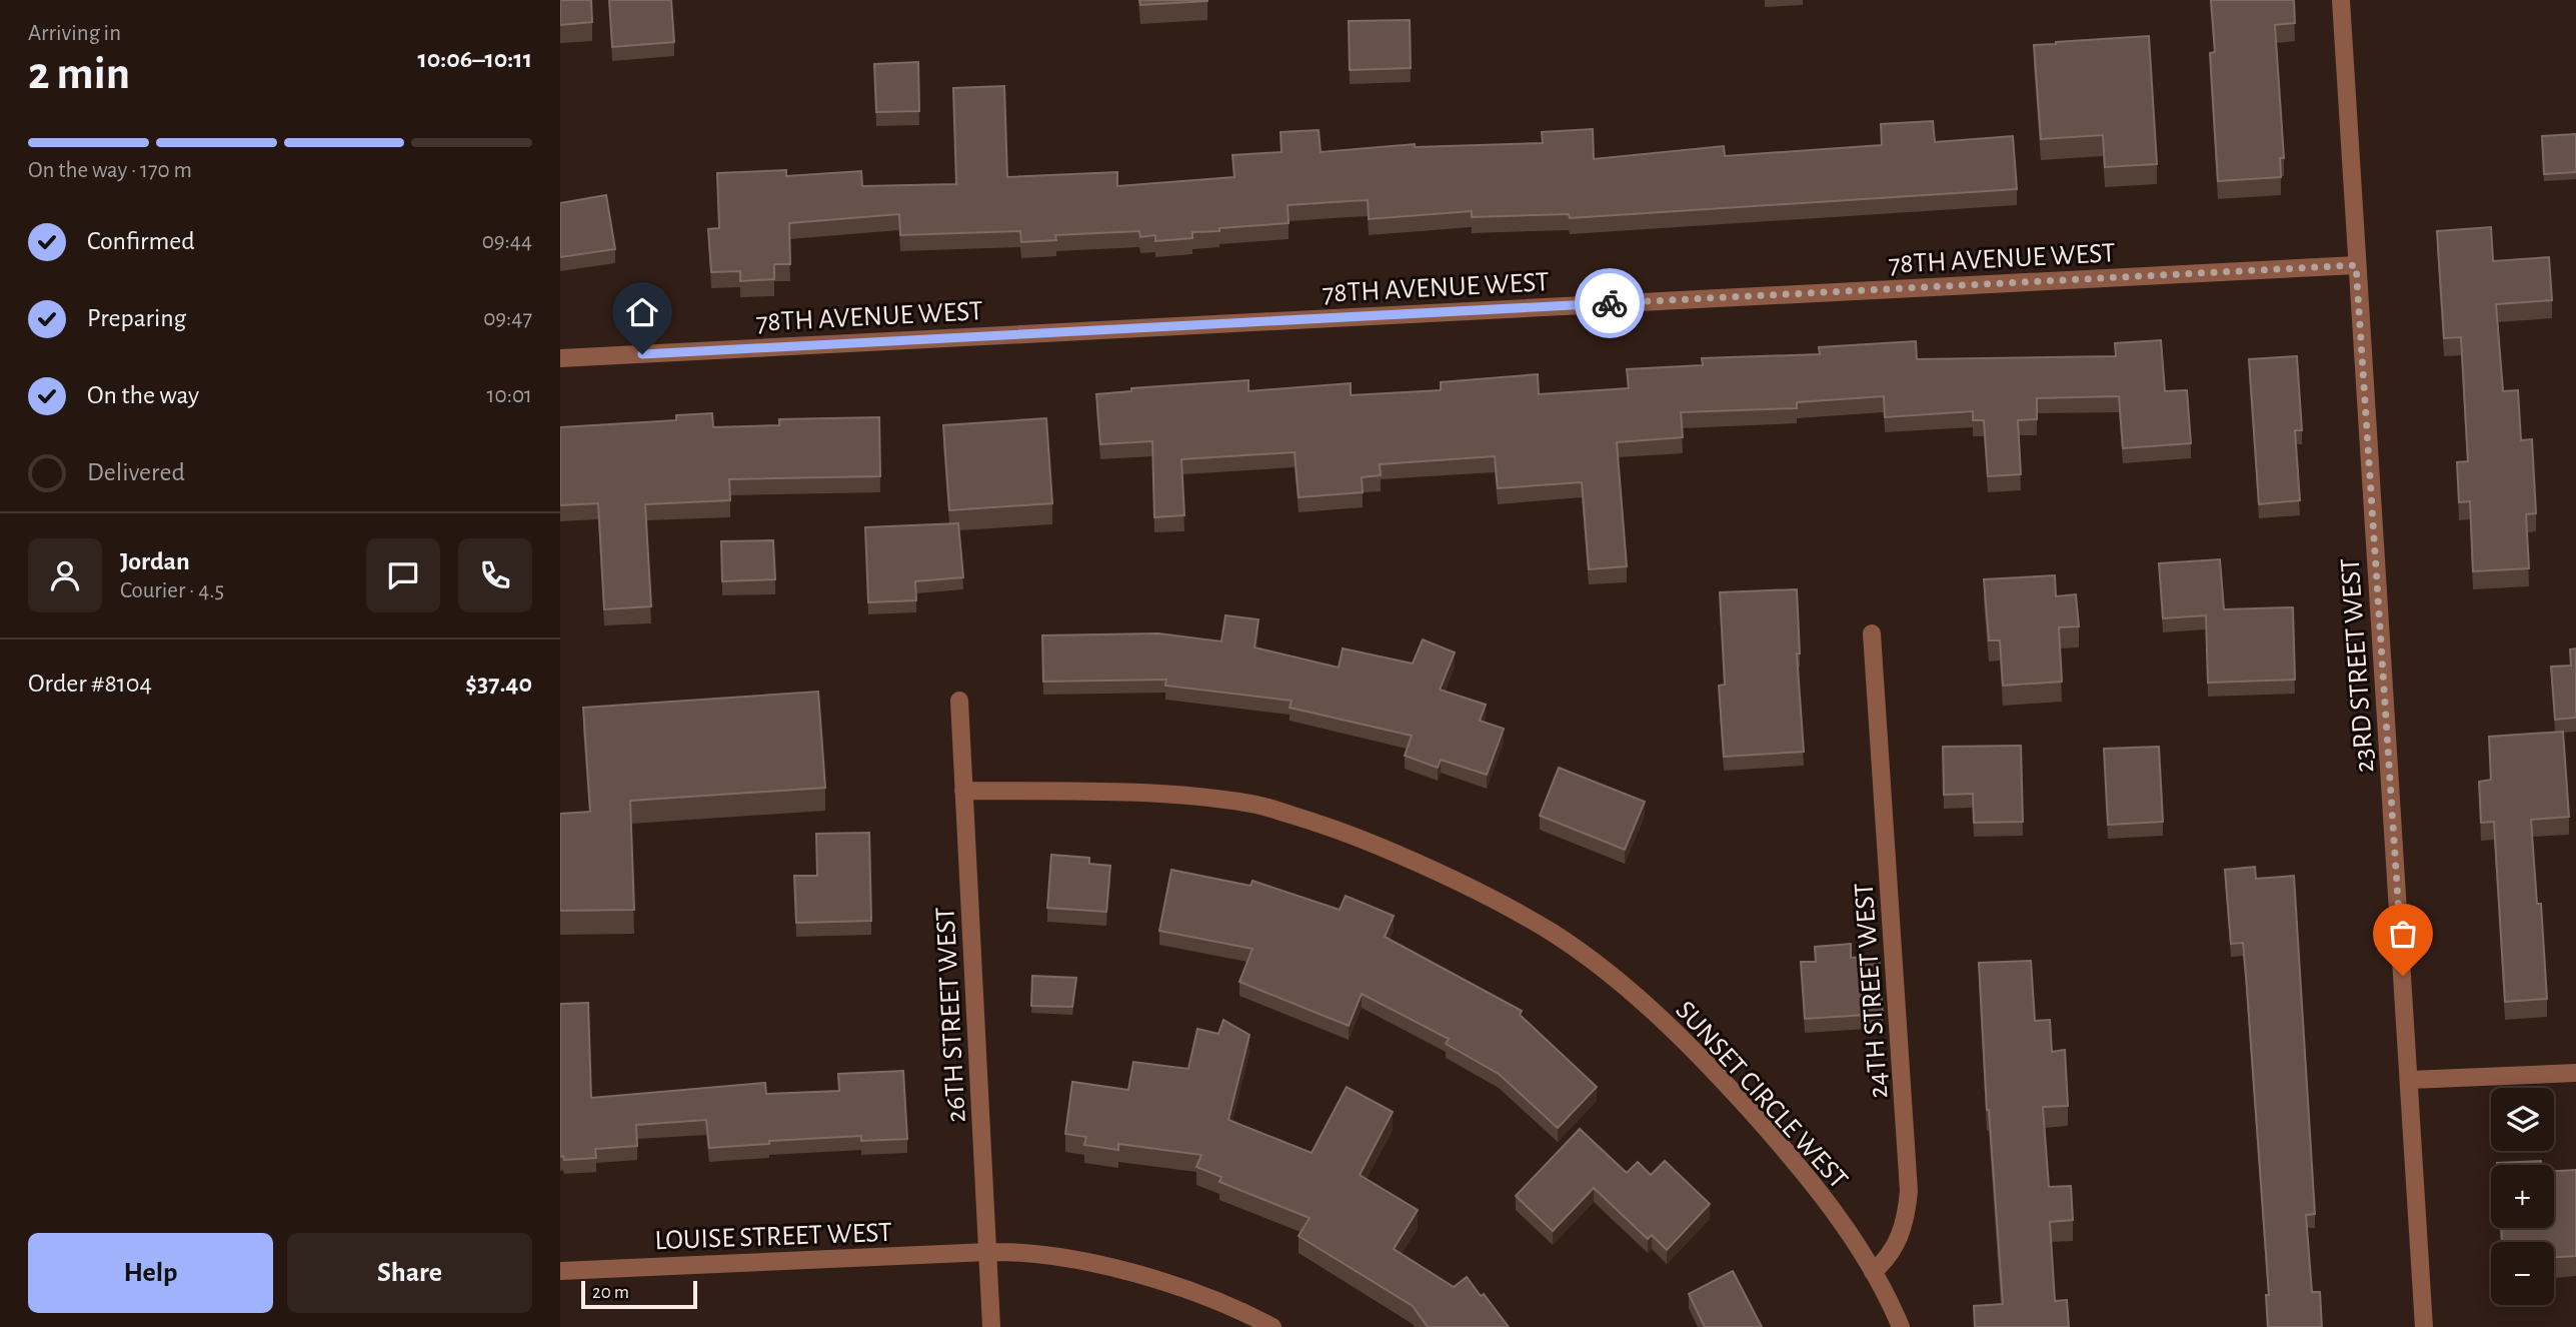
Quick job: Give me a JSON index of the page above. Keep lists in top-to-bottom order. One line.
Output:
{"streets":{"street":["78TH AVENUE WEST","23RD STREET WEST","24TH STREET WEST","26TH STREET WEST","SUNSET CIRCLE WEST","LOUISE STREET WEST"]},"crossings":[["78TH AVENUE WEST","23RD STREET WEST"],["24TH STREET WEST","SUNSET CIRCLE WEST"],["26TH STREET WEST","SUNSET CIRCLE WEST"],["26TH STREET WEST","LOUISE STREET WEST"]],"scale_bar":"20 m","page":{"heading":["2 min","Arriving in","10:06–10:11"],"panel":["Jordan","Courier · 4.5","Order #8104","$37.40"],"bar":"On the way · 170 m","list":[["Confirmed","09:44"],["Preparing","09:47"],["On the way","10:01"],"Delivered"],"map_buttons":["+","−"],"buttons":["Help","Share"],"scale":"20 m"}}
